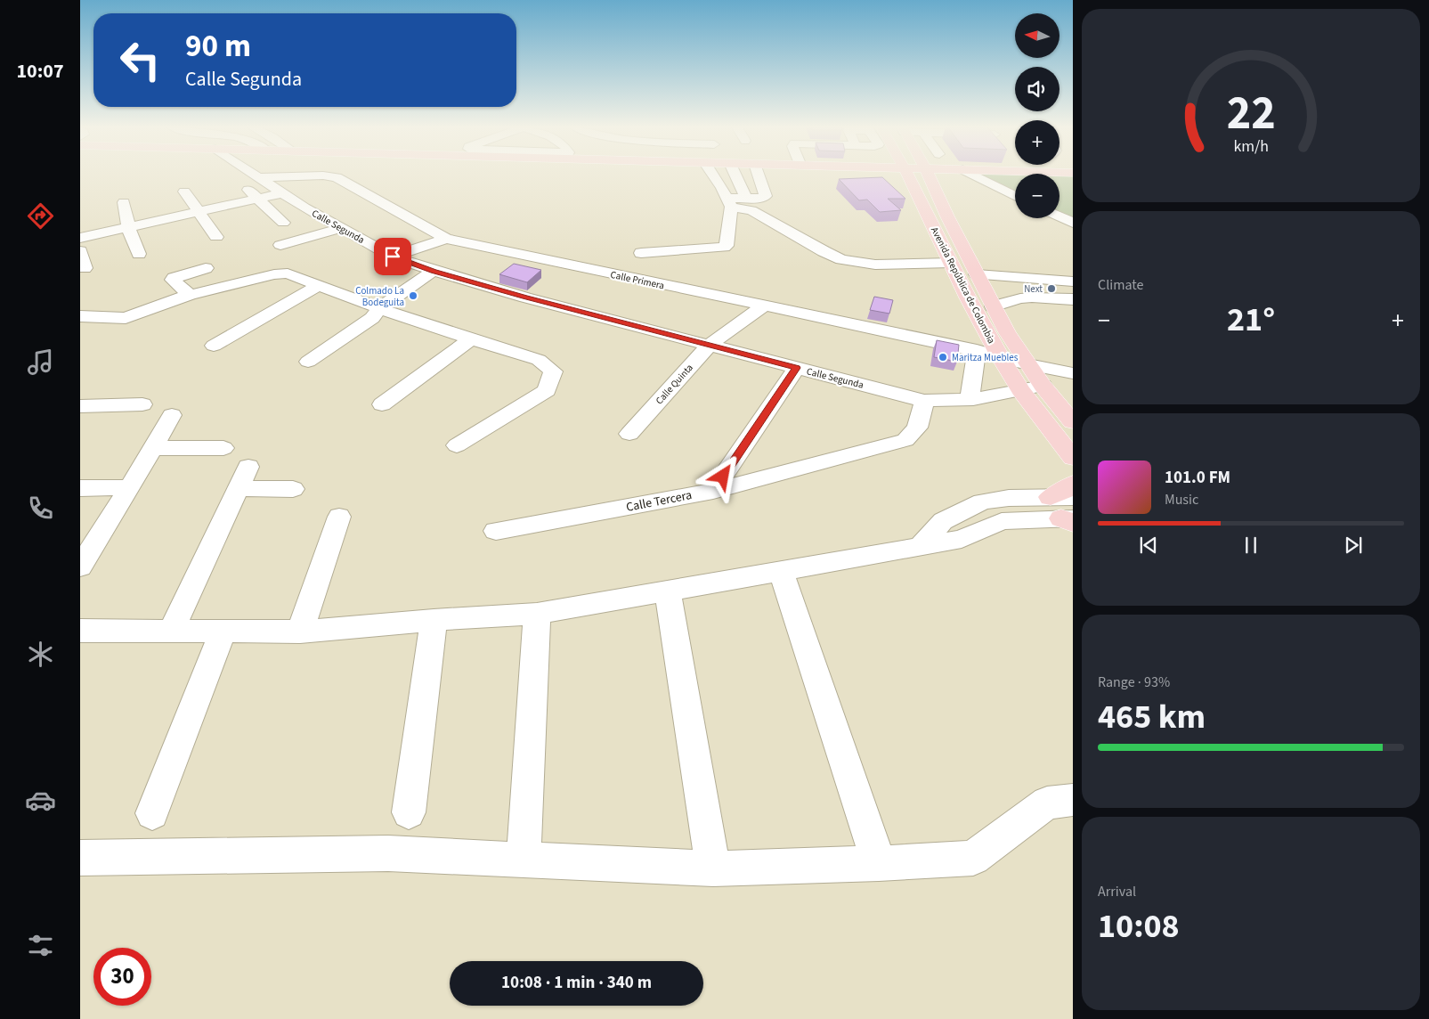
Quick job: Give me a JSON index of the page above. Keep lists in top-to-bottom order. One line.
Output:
{"streets":{"main road":["Avenida República de Colombia"],"street":["Calle Segunda","Calle Primera","Calle Quinta","Calle Tercera"]},"crossings":[["Calle Segunda","Calle Primera"],["Calle Segunda","Avenida República de Colombia"],["Calle Segunda","Calle Quinta"],["Calle Segunda","Calle Tercera"],["Calle Primera","Avenida República de Colombia"],["Calle Primera","Calle Quinta"]],"places":["Next","Colmado La Bodeguita","Maritza Muebles"],"north":"left","page":{"tabs":"10:07","map_buttons":["+","−"],"turn":["90 m","Calle Segunda"],"tile":["Climate",["Range · 93%","465 km"],["Arrival","10:08"]],"heat":["−","21°","+"],"song":["101.0 FM","Music"],"limit":"30","trip":"10:08 · 1 min · 340 m","gauge":["22","km/h"]}}
